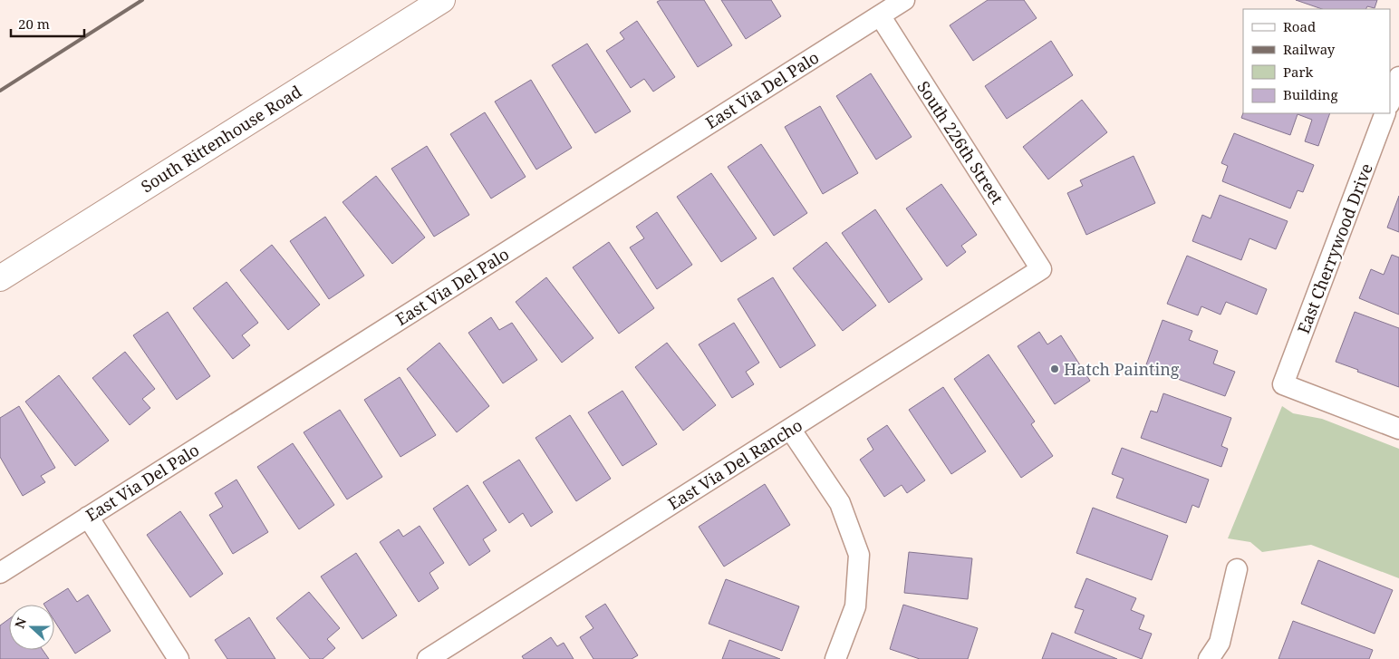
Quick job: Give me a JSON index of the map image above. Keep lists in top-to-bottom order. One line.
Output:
{"streets":{"main road":["South Rittenhouse Road"],"street":["East Via Del Palo","South 226th Street","East Cherrywood Drive","East Via Del Rancho"]},"crossings":[["East Via Del Palo","South 226th Street"],["South 226th Street","East Via Del Rancho"]],"places":["Hatch Painting"],"legend":["Road","Railway","Park","Building"],"scale_bar":"20 m","north":"left"}
